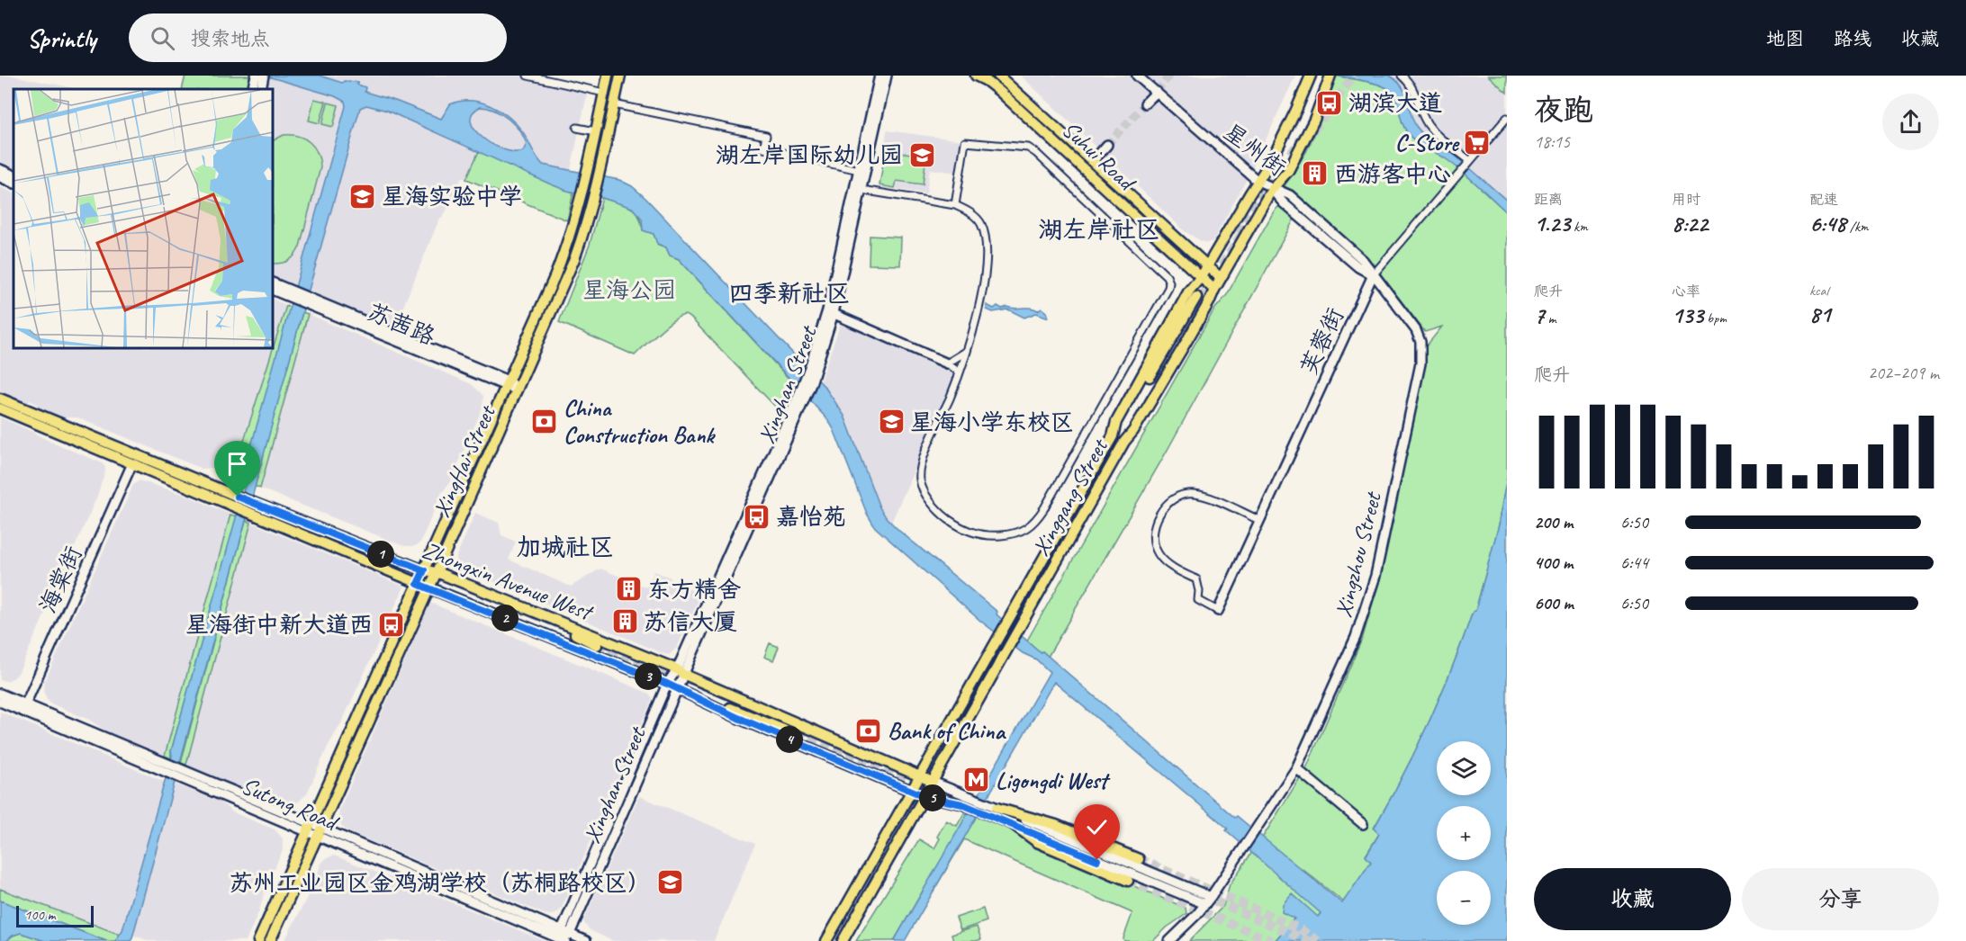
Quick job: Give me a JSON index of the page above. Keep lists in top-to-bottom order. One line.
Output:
{"streets":{"main road":["Suhui Road","XingHai Street","Xinggang Street","Zhongxin Avenue West"],"street":["星州街","芙蓉街","Xinghan Street","Xingzhou Street","海棠街","Sutong Road"]},"crossings":[["星州街","Xinggang Street"],["星州街","Xingzhou Street"],["Suhui Road","Xinggang Street"],["芙蓉街","Xingzhou Street"],["Xinghan Street","Zhongxin Avenue West"],["Xinghan Street","Sutong Road"],["XingHai Street","Zhongxin Avenue West"],["XingHai Street","Sutong Road"],["Xinggang Street","Xingzhou Street"],["Xinggang Street","Zhongxin Avenue West"],["Xingzhou Street","Zhongxin Avenue West"],["海棠街","Zhongxin Avenue West"],["海棠街","Sutong Road"]],"districts":["湖左岸社区","四季新社区","加城社区"],"parks":["星海公园"],"places":{"bus stop":["湖滨大道","嘉怡苑","星海街中新大道西"],"supermarket":["C-Store"],"school or university":["湖左岸国际幼儿园","星海实验中学","星海小学东校区","苏州工业园区金鸡湖学校（苏桐路校区）"],"building":["西游客中心","东方精舍","苏信大厦"],"bank":["China Construction Bank","Bank of China"],"metro station":["Ligongdi West"]},"scale_bar":"100 m","page":{"header":"Sprintly","search":"搜索地点","nav":["地图","路线","收藏"],"heading":["夜跑","18:15"],"stats":[["距离","1.23 km"],["用时","8:22"],["配速","6:48 /km"],["爬升","7 m"],["心率","133 bpm"],["kcal","81"]],"chart":["爬升","202–209 m"],"list":[{"name":"200 m","note":"6:50"},{"name":"400 m","note":"6:44"},{"name":"600 m","note":"6:50"}],"pins":["1","2","3","4","5"],"map_buttons":["+","−"],"buttons":["收藏","分享"],"scale":"100 m"}}
